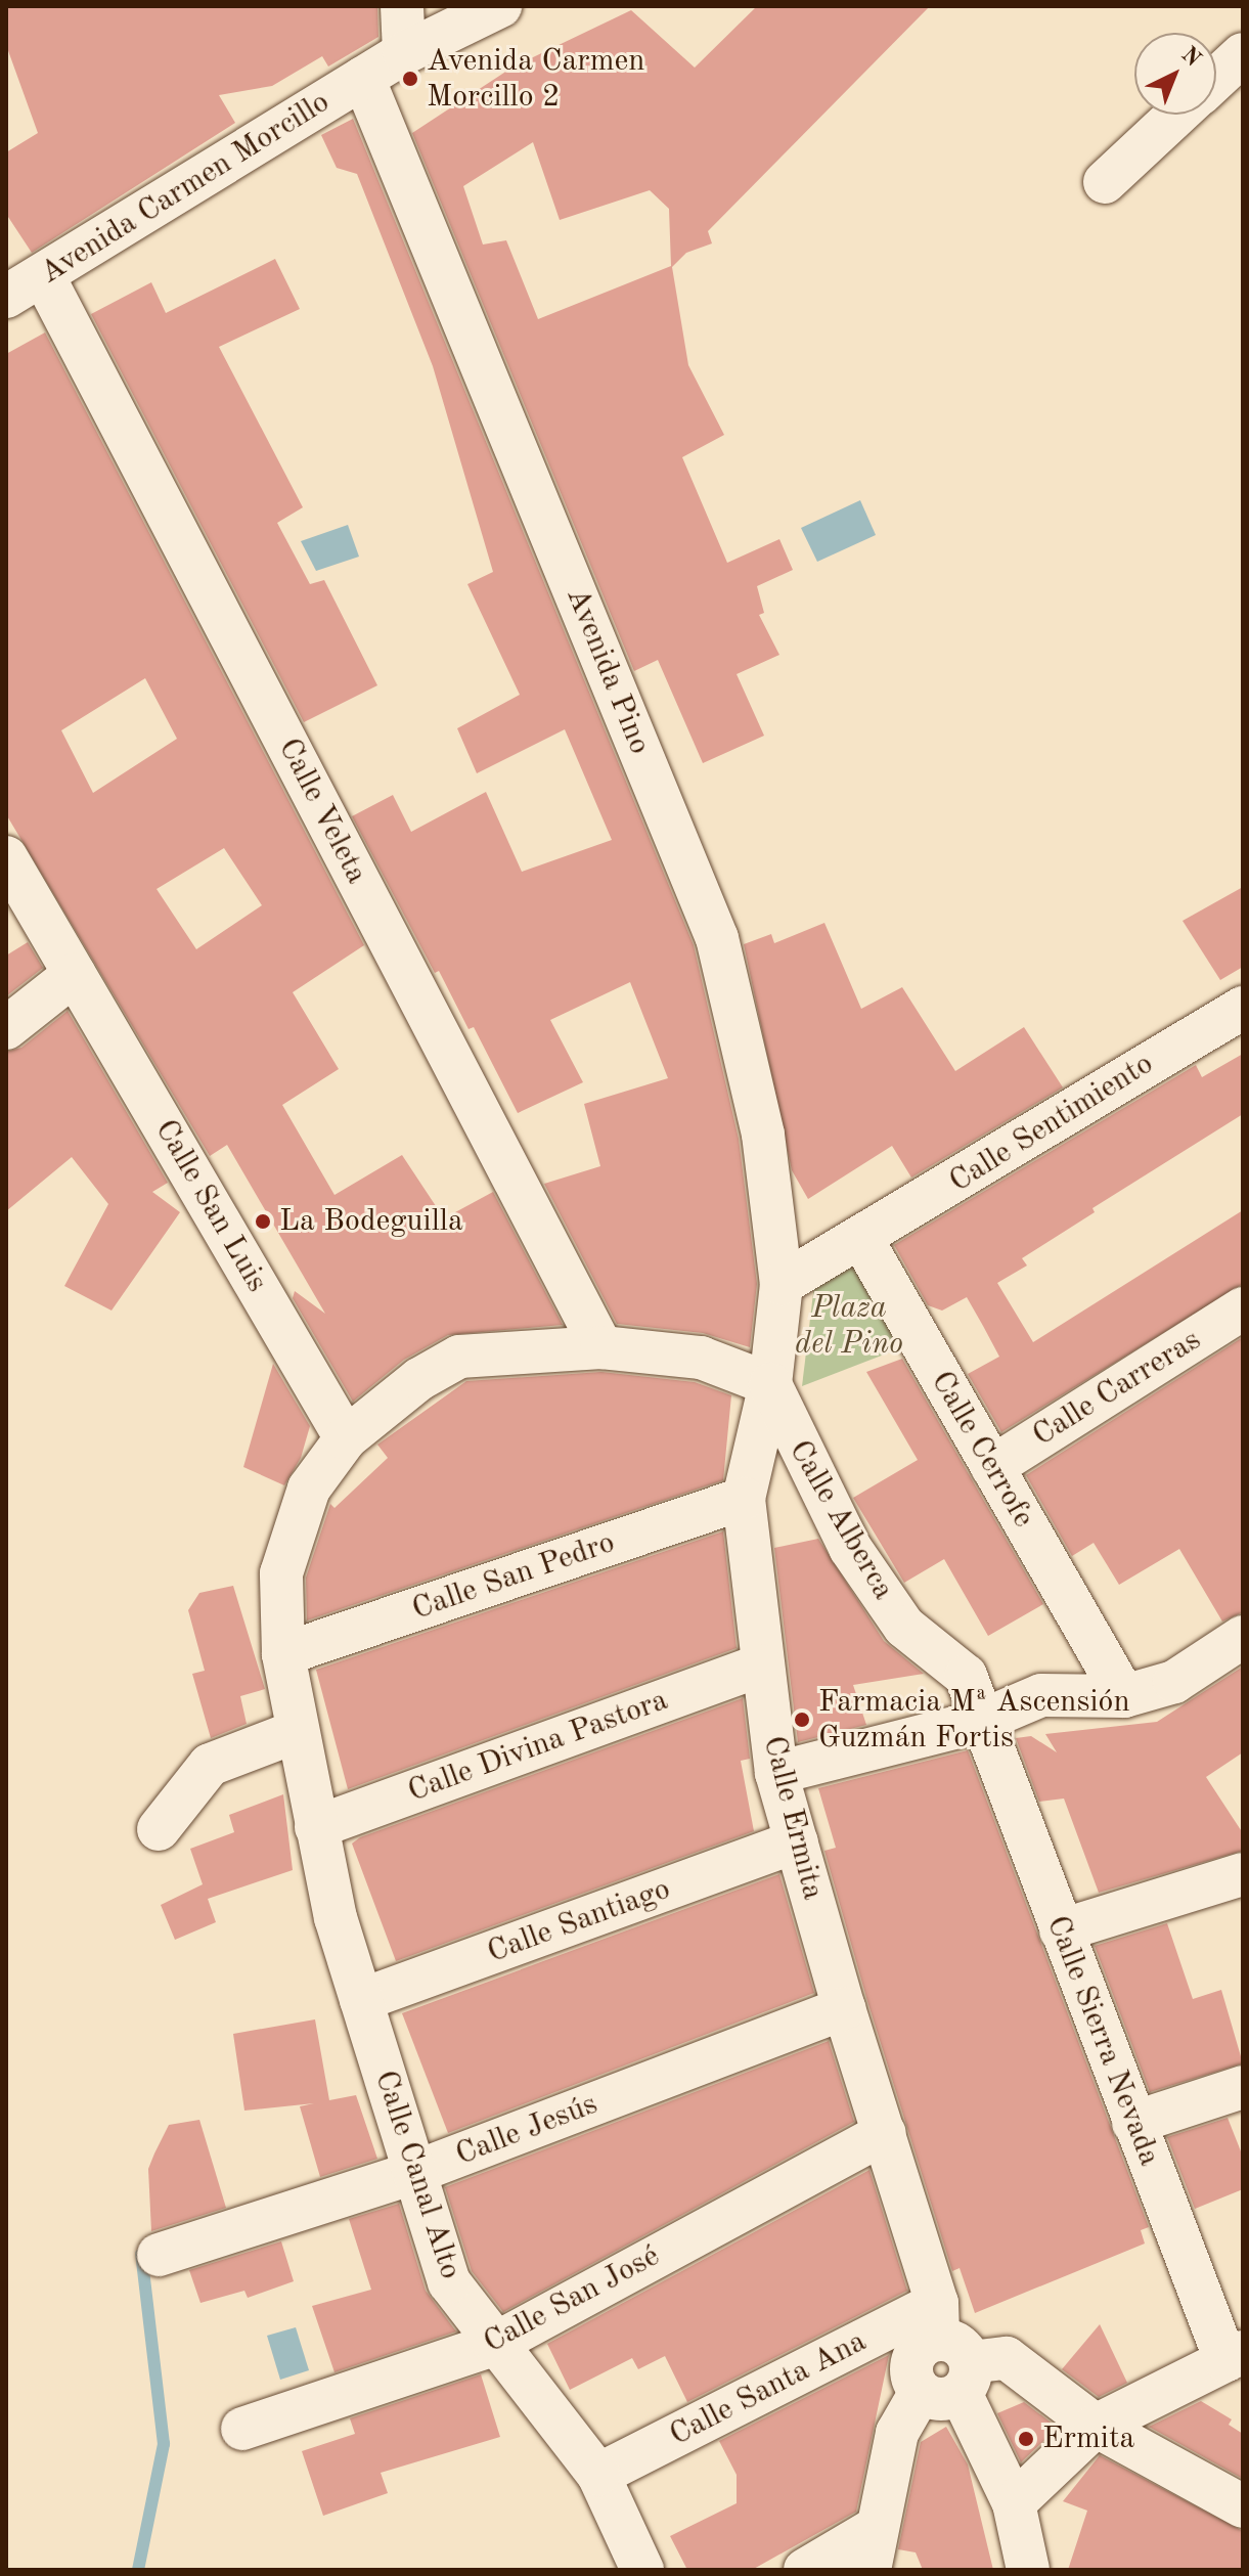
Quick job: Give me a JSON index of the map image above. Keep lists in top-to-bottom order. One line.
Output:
{"streets":{"street":["Avenida Carmen Morcillo","Avenida Pino","Calle Veleta","Calle Sentimiento","Calle San Luis","Calle Carreras","Calle Cerrofe","Calle Alberca","Calle San Pedro","Calle Divina Pastora","Calle Ermita","Calle Santiago","Calle Sierra Nevada","Calle Jesús","Calle Canal Alto","Calle San José","Calle Santa Ana"]},"crossings":[["Avenida Carmen Morcillo","Avenida Pino"],["Avenida Carmen Morcillo","Calle Veleta"],["Avenida Pino","Calle Ermita"],["Calle Veleta","Calle Canal Alto"],["Calle Sentimiento","Calle Cerrofe"],["Calle San Luis","Calle Canal Alto"],["Calle Carreras","Calle Cerrofe"],["Calle Alberca","Calle Ermita"],["Calle Alberca","Calle Sierra Nevada"],["Calle Alberca","Calle Canal Alto"],["Calle San Pedro","Calle Ermita"],["Calle San Pedro","Calle Canal Alto"],["Calle Divina Pastora","Calle Ermita"],["Calle Divina Pastora","Calle Canal Alto"],["Calle Ermita","Calle Santiago"],["Calle Ermita","Calle Jesús"],["Calle Ermita","Calle Canal Alto"],["Calle Ermita","Calle San José"],["Calle Ermita","Calle Santa Ana"],["Calle Santiago","Calle Canal Alto"],["Calle Jesús","Calle Canal Alto"],["Calle Canal Alto","Calle San José"],["Calle Canal Alto","Calle Santa Ana"]],"parks":["Plaza del Pino"],"places":["Avenida Carmen Morcillo 2","La Bodeguilla","Farmacia Mª Ascensión Guzmán Fortis","Ermita"],"north":"top right"}
